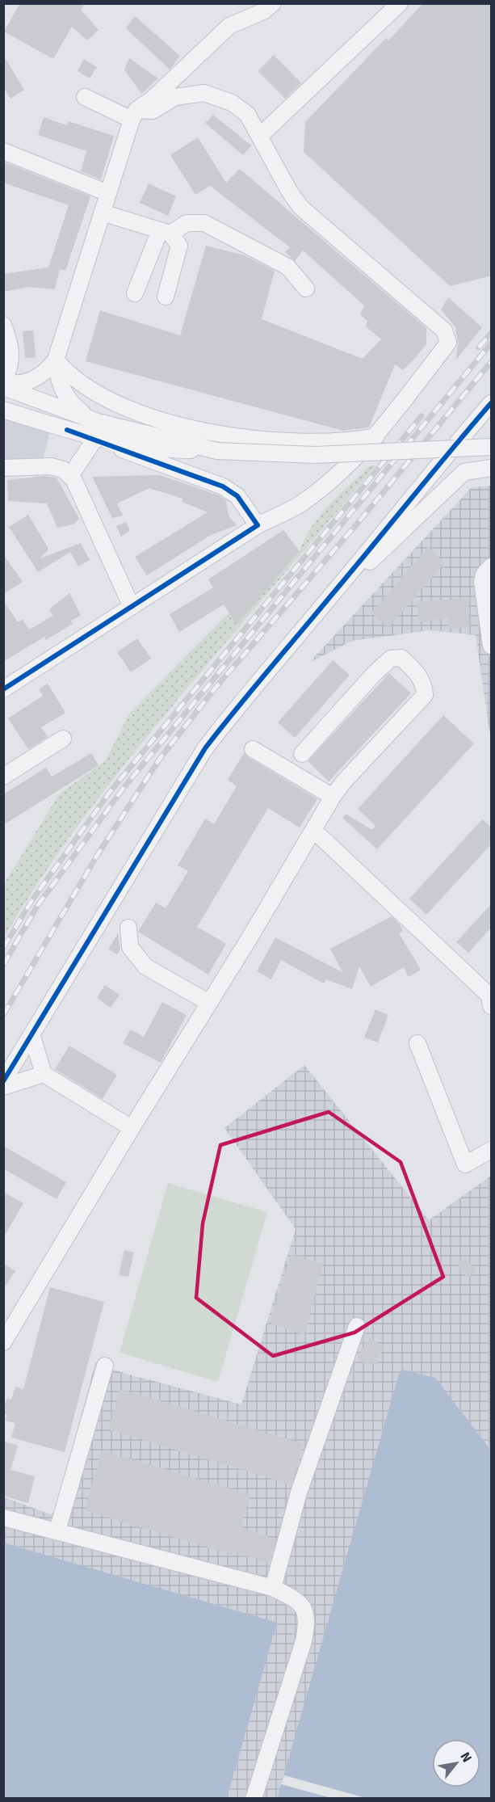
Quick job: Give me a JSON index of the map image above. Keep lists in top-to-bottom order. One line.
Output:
{"north":"top right"}
